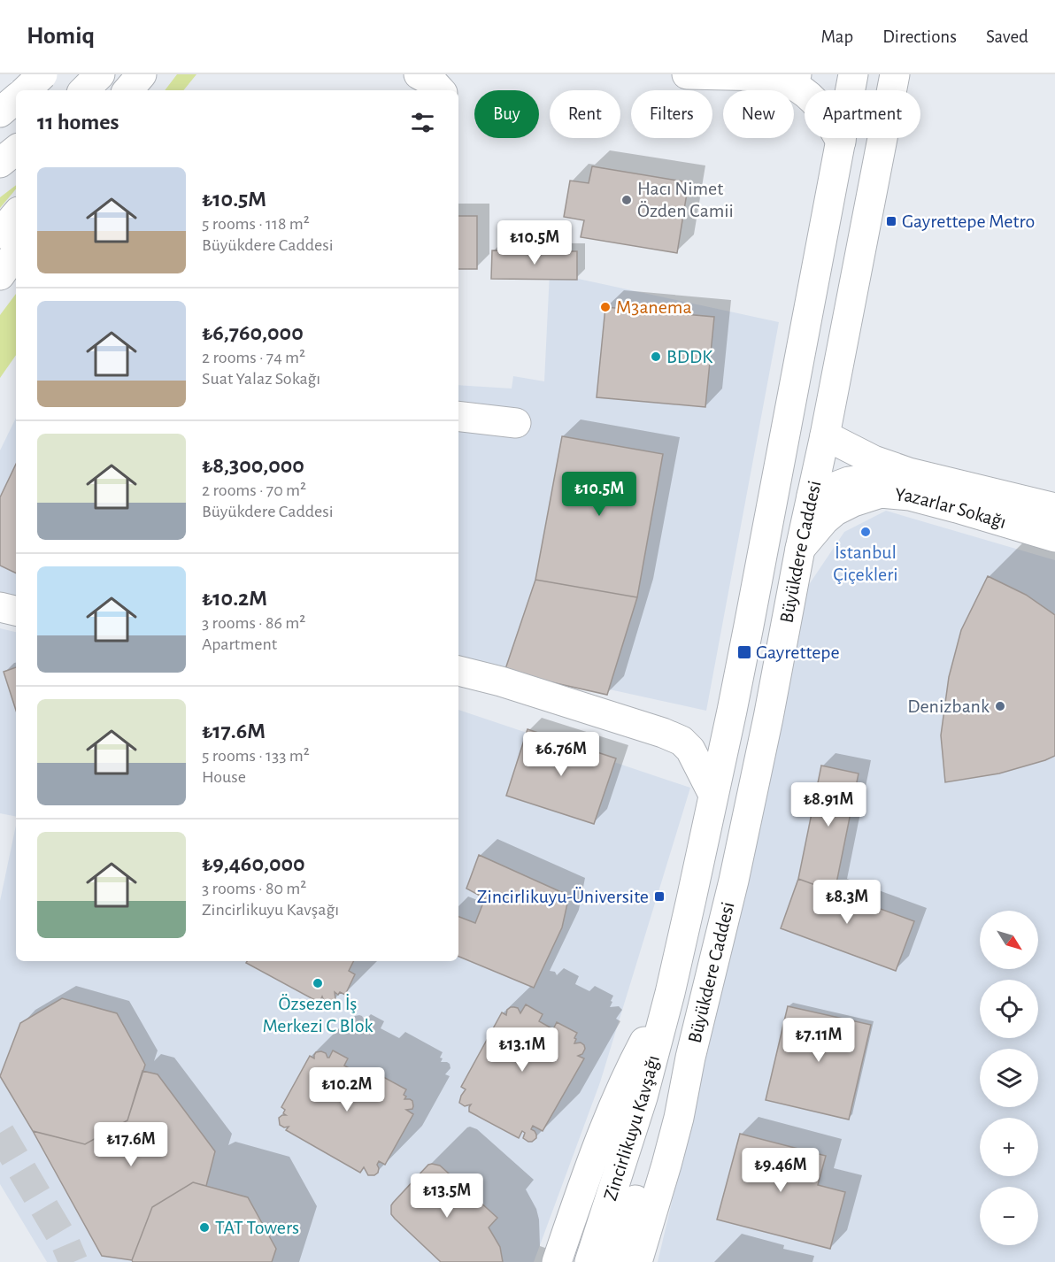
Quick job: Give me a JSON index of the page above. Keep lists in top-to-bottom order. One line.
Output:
{"streets":{"main road":["Yazarlar Sokağı","Büyükdere Caddesi","Zincirlikuyu Kavşağı"]},"crossings":[["Yazarlar Sokağı","Büyükdere Caddesi"],["Büyükdere Caddesi","Zincirlikuyu Kavşağı"]],"places":{"other":["Hacı Nimet Özden Camii","M3anema","BDDK","İstanbul Çiçekleri","Denizbank","Özsezen İş Merkezi C Blok","TAT Towers"],"transit":["Gayrettepe Metro","Gayrettepe","Zincirlikuyu-Üniversite"]},"north":"bottom right","page":{"header":"Homiq","nav":["Map","Directions","Saved"],"chip":["Buy","Rent","Filters","New","Apartment"],"heading":"11 homes","list":[{"name":"₺10.5M","note":"5 rooms · 118 m² · Büyükdere Caddesi"},{"name":"₺6,760,000","note":"2 rooms · 74 m² · Suat Yalaz Sokağı"},{"name":"₺8,300,000","note":"2 rooms · 70 m² · Büyükdere Caddesi"},{"name":"₺10.2M","note":"3 rooms · 86 m² · Apartment"},{"name":"₺17.6M","note":"5 rooms · 133 m² · House"},{"name":"₺9,460,000","note":"3 rooms · 80 m² · Zincirlikuyu Kavşağı"}],"price":["₺10.5M","₺10.5M","₺6.76M","₺8.91M","₺8.3M","₺7.11M","₺13.1M","₺10.2M","₺17.6M","₺9.46M","₺13.5M"],"map_buttons":["+","−"]}}
